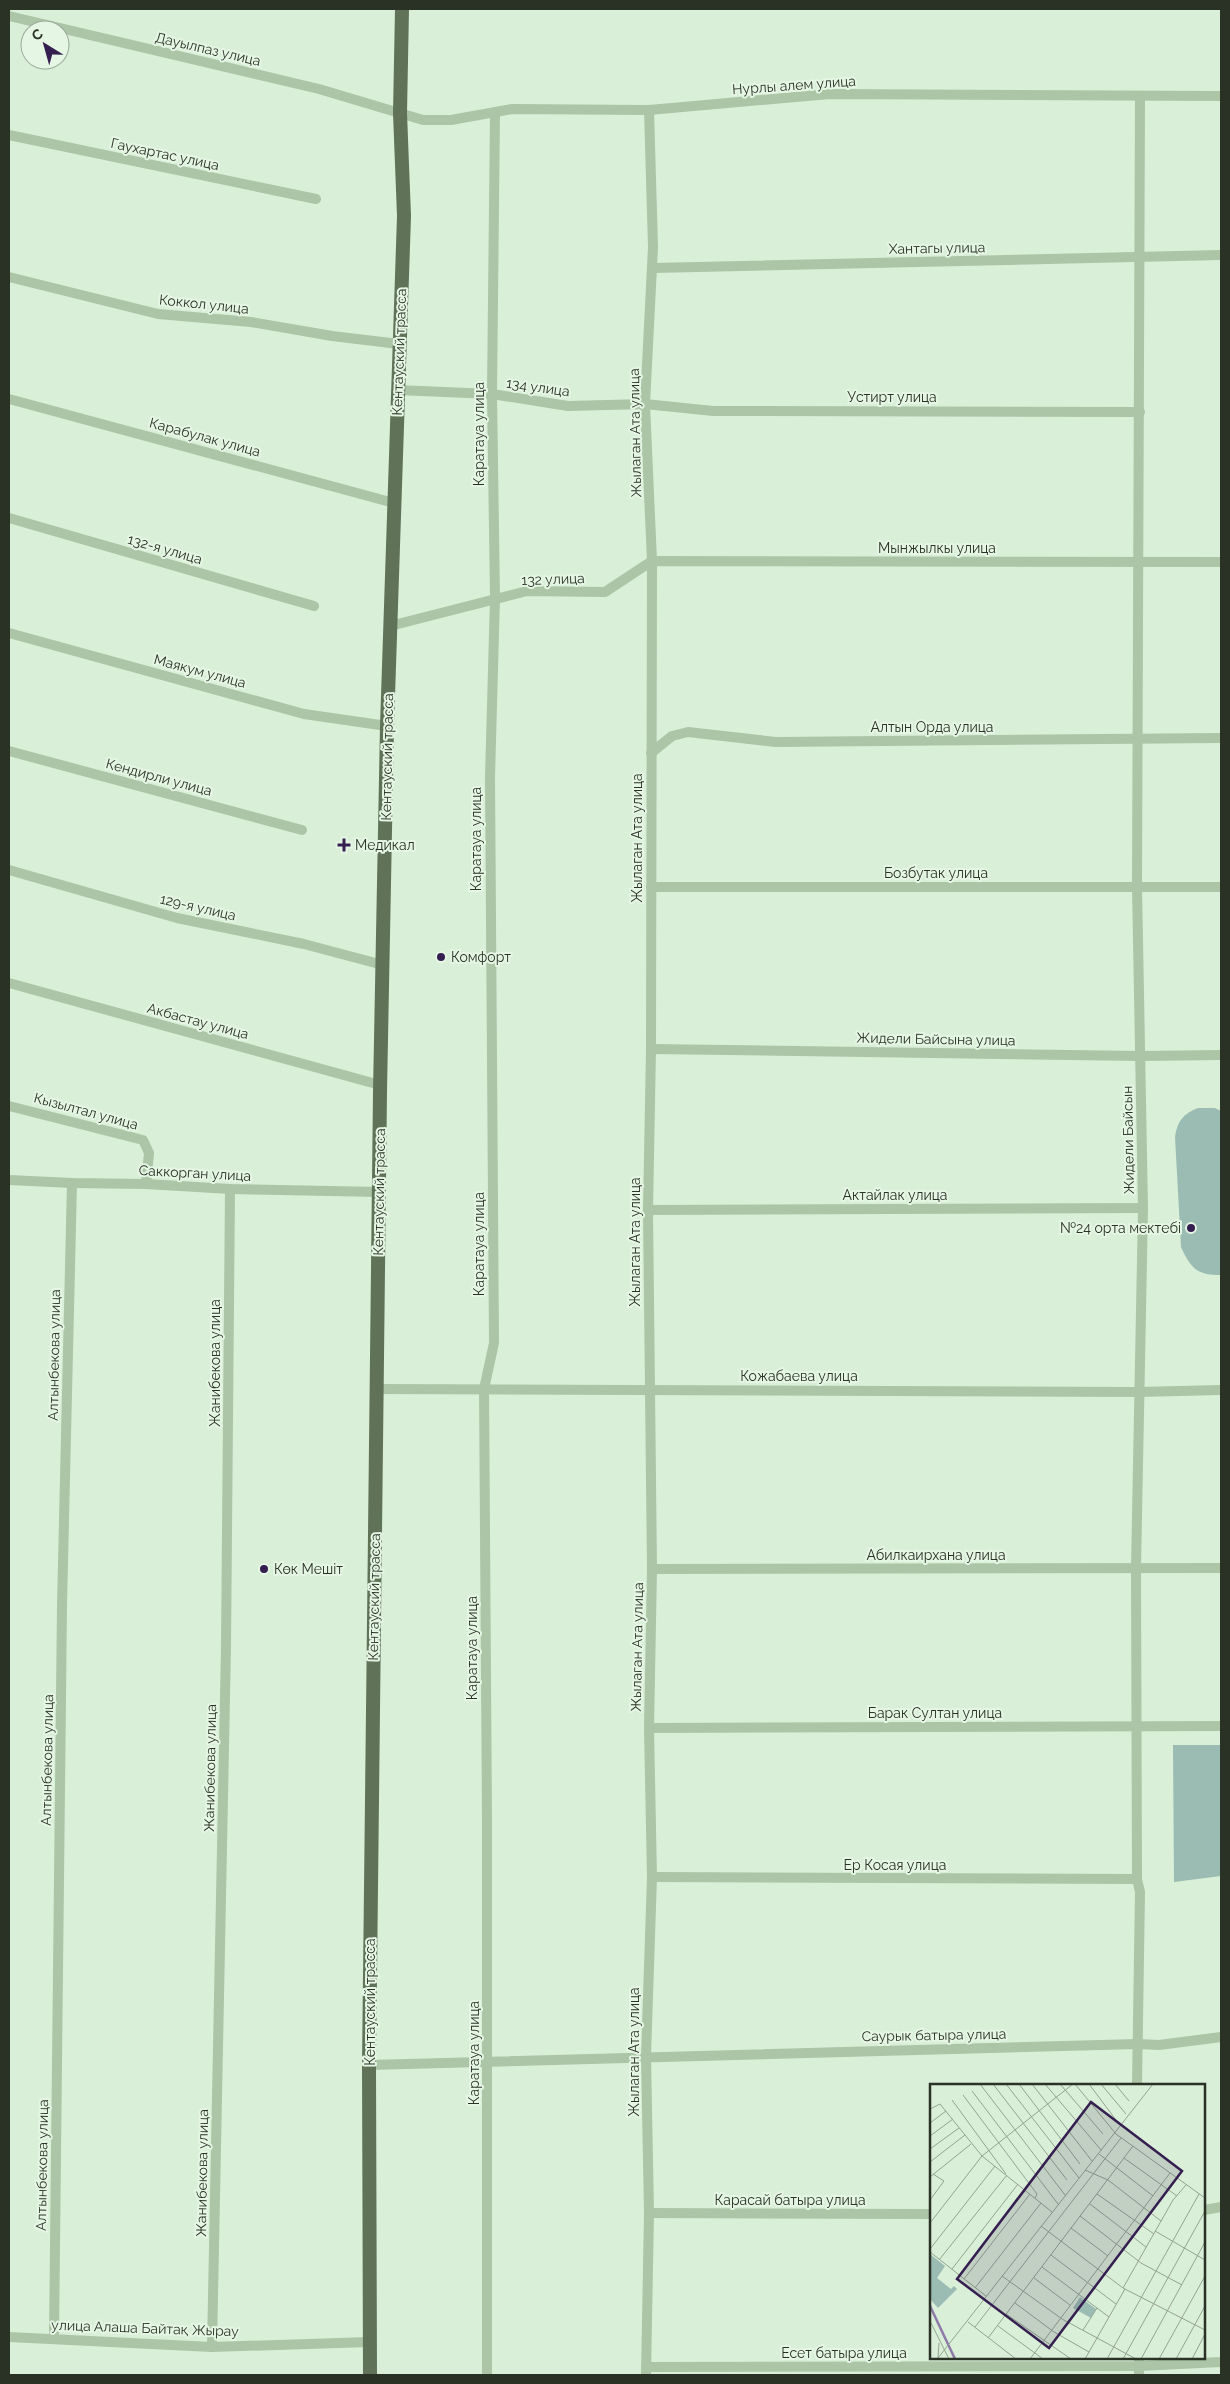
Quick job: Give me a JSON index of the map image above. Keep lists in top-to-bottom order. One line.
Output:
{"streets":{"main road":["Кентауский трасса"],"street":["Дауылпаз улица","Нурлы алем улица","Гаухартас улица","Хантагы улица","Коккол улица","134 улица","Устирт улица","Жылаган Ата улица","Каратауа улица","Карабулак улица","Мынжылкы улица","132-я улица","132 улица","Маякум улица","Алтын Орда улица","Кендирли улица","Бозбутак улица","129-я улица","Акбастау улица","Жидели Байсына улица","Кызылтал улица","Жидели Байсын","Саккорган улица","Актайлак улица","Алтынбекова улица","Жанибекова улица","Кожабаева улица","Абилкаирхана улица","Барак Султан улица","Ер Косая улица","Саурык батыра улица","Карасай батыра улица","улица Алаша Байтақ Жырау","Есет батыра улица"]},"crossings":[["Дауылпаз улица","Нурлы алем улица"],["Дауылпаз улица","Кентауский трасса"],["Нурлы алем улица","Кентауский трасса"],["Нурлы алем улица","Жылаган Ата улица"],["Нурлы алем улица","Каратауа улица"],["Нурлы алем улица","Жидели Байсын"],["Хантагы улица","Жылаган Ата улица"],["Хантагы улица","Жидели Байсын"],["Коккол улица","Кентауский трасса"],["Кентауский трасса","134 улица"],["Кентауский трасса","Карабулак улица"],["Кентауский трасса","132 улица"],["Кентауский трасса","Маякум улица"],["Кентауский трасса","129-я улица"],["Кентауский трасса","Акбастау улица"],["Кентауский трасса","Саккорган улица"],["Кентауский трасса","Кожабаева улица"],["Кентауский трасса","Саурык батыра улица"],["Кентауский трасса","улица Алаша Байтақ Жырау"],["134 улица","Устирт улица"],["134 улица","Жылаган Ата улица"],["134 улица","Каратауа улица"],["Устирт улица","Жылаган Ата улица"],["Устирт улица","Жидели Байсын"],["Жылаган Ата улица","Мынжылкы улица"],["Жылаган Ата улица","132 улица"],["Жылаган Ата улица","Алтын Орда улица"],["Жылаган Ата улица","Бозбутак улица"],["Жылаган Ата улица","Жидели Байсына улица"],["Жылаган Ата улица","Актайлак улица"],["Жылаган Ата улица","Кожабаева улица"],["Жылаган Ата улица","Абилкаирхана улица"],["Жылаган Ата улица","Барак Султан улица"],["Жылаган Ата улица","Ер Косая улица"],["Жылаган Ата улица","Саурык батыра улица"],["Жылаган Ата улица","Карасай батыра улица"],["Жылаган Ата улица","Есет батыра улица"],["Каратауа улица","132 улица"],["Каратауа улица","Кожабаева улица"],["Каратауа улица","Саурык батыра улица"],["Мынжылкы улица","132 улица"],["Мынжылкы улица","Жидели Байсын"],["Алтын Орда улица","Жидели Байсын"],["Бозбутак улица","Жидели Байсын"],["Жидели Байсына улица","Жидели Байсын"],["Кызылтал улица","Саккорган улица"],["Жидели Байсын","Актайлак улица"],["Жидели Байсын","Кожабаева улица"],["Жидели Байсын","Абилкаирхана улица"],["Жидели Байсын","Барак Султан улица"],["Жидели Байсын","Ер Косая улица"],["Жидели Байсын","Саурык батыра улица"],["Саккорган улица","Алтынбекова улица"],["Саккорган улица","Жанибекова улица"],["Алтынбекова улица","улица Алаша Байтақ Жырау"],["Жанибекова улица","улица Алаша Байтақ Жырау"]],"places":{"health":["Медикал"],"other":["Комфорт","№24 орта мектебі","Көк Мешіт"]},"north":"top left"}
